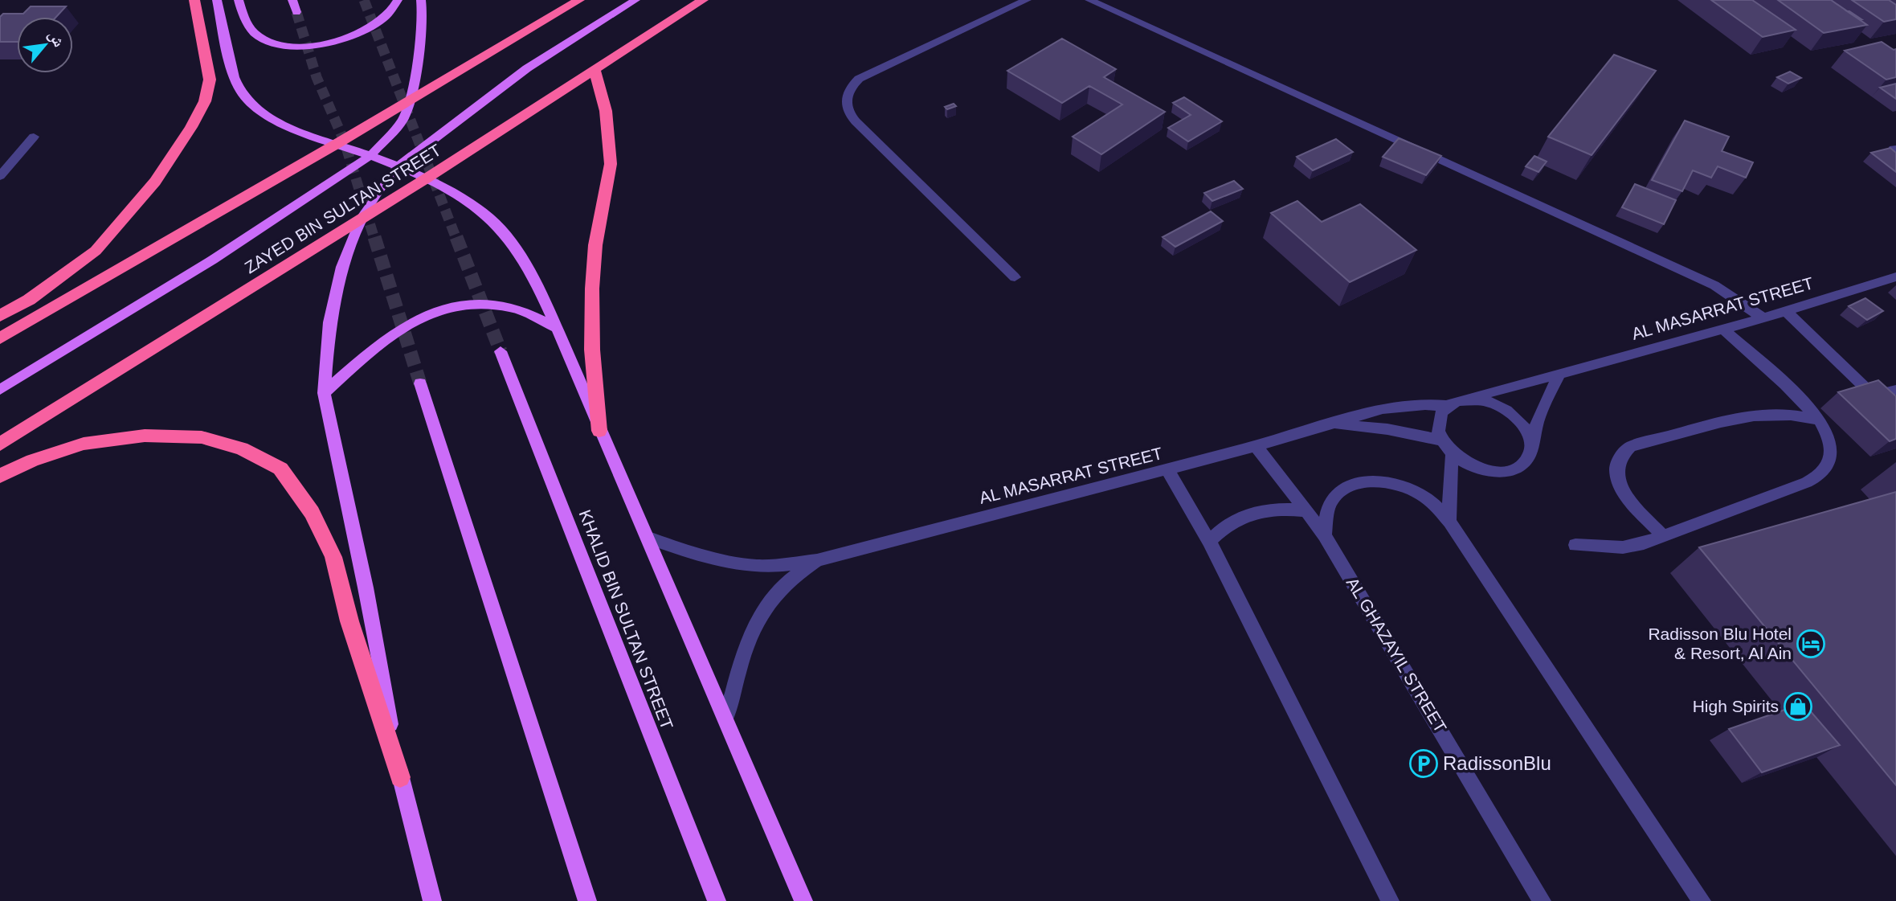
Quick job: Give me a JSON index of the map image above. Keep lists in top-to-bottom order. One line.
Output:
{"streets":{"highway":["ZAYED BIN SULTAN STREET"],"main road":["KHALID BIN SULTAN STREET"],"street":["AL MASARRAT STREET","AL GHAZAYIL STREET"]},"crossings":[["AL MASARRAT STREET","AL GHAZAYIL STREET"]],"places":{"hotel":["Radisson Blu Hotel & Resort, Al Ain"],"shop":["High Spirits"],"parking":["RadissonBlu"]},"north":"top right"}
